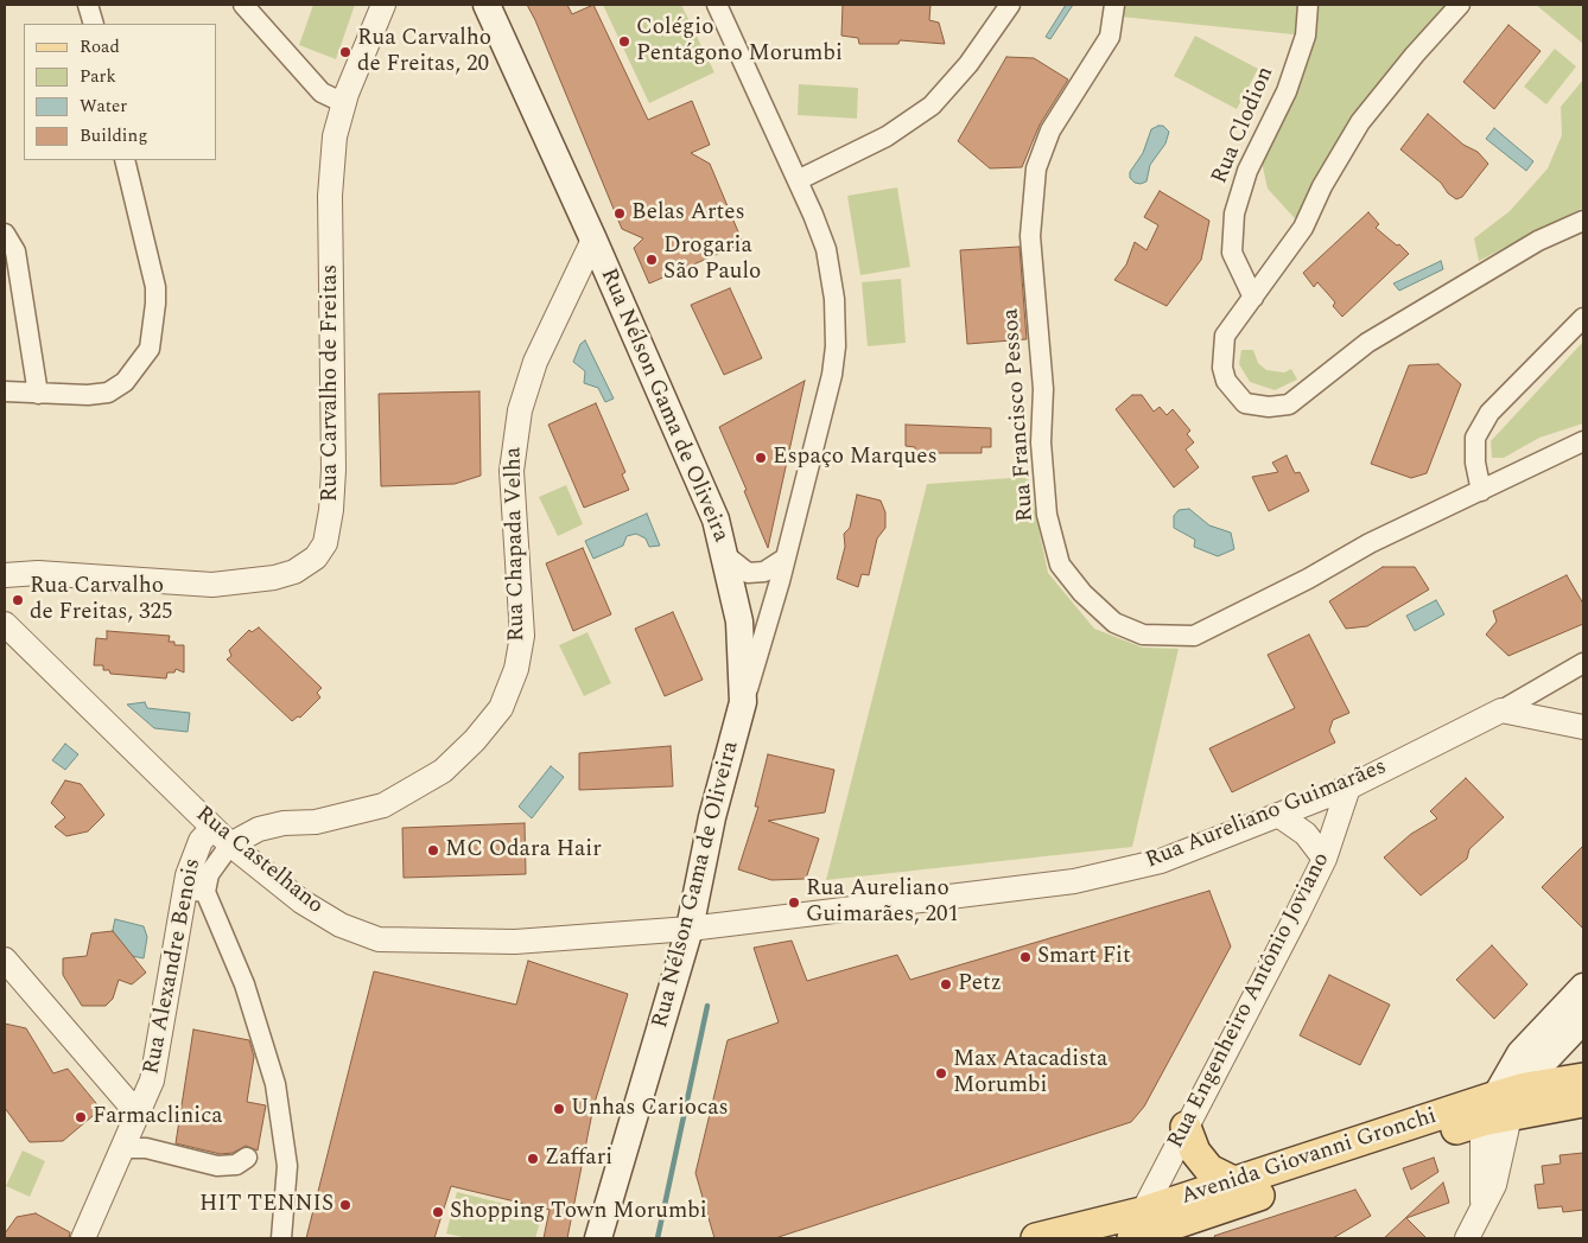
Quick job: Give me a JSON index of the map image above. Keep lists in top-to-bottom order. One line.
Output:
{"streets":{"main road":["Rua Nélson Gama de Oliveira","Avenida Giovanni Gronchi"],"street":["Rua Clodion","Rua Carvalho de Freitas","Rua Francisco Pessoa","Rua Chapada Velha","Rua Aureliano Guimarães","Rua Castelhano","Rua Alexandre Benois","Rua Engenheiro Antônio Joviano"]},"crossings":[["Rua Nélson Gama de Oliveira","Rua Chapada Velha"],["Rua Nélson Gama de Oliveira","Rua Aureliano Guimarães"],["Rua Nélson Gama de Oliveira","Rua Castelhano"],["Rua Chapada Velha","Rua Castelhano"],["Rua Chapada Velha","Rua Alexandre Benois"],["Rua Aureliano Guimarães","Rua Castelhano"],["Rua Aureliano Guimarães","Rua Engenheiro Antônio Joviano"],["Rua Castelhano","Rua Alexandre Benois"],["Rua Engenheiro Antônio Joviano","Avenida Giovanni Gronchi"]],"places":["Colégio Pentágono Morumbi","Rua Carvalho de Freitas, 20","Belas Artes","Drogaria São Paulo","Espaço Marques","Rua Carvalho de Freitas, 325","MC Odara Hair","Rua Aureliano Guimarães, 201","Smart Fit","Petz","Max Atacadista Morumbi","Unhas Cariocas","Farmaclinica","Zaffari","HIT TENNIS","Shopping Town Morumbi"],"legend":["Road","Park","Water","Building"]}
